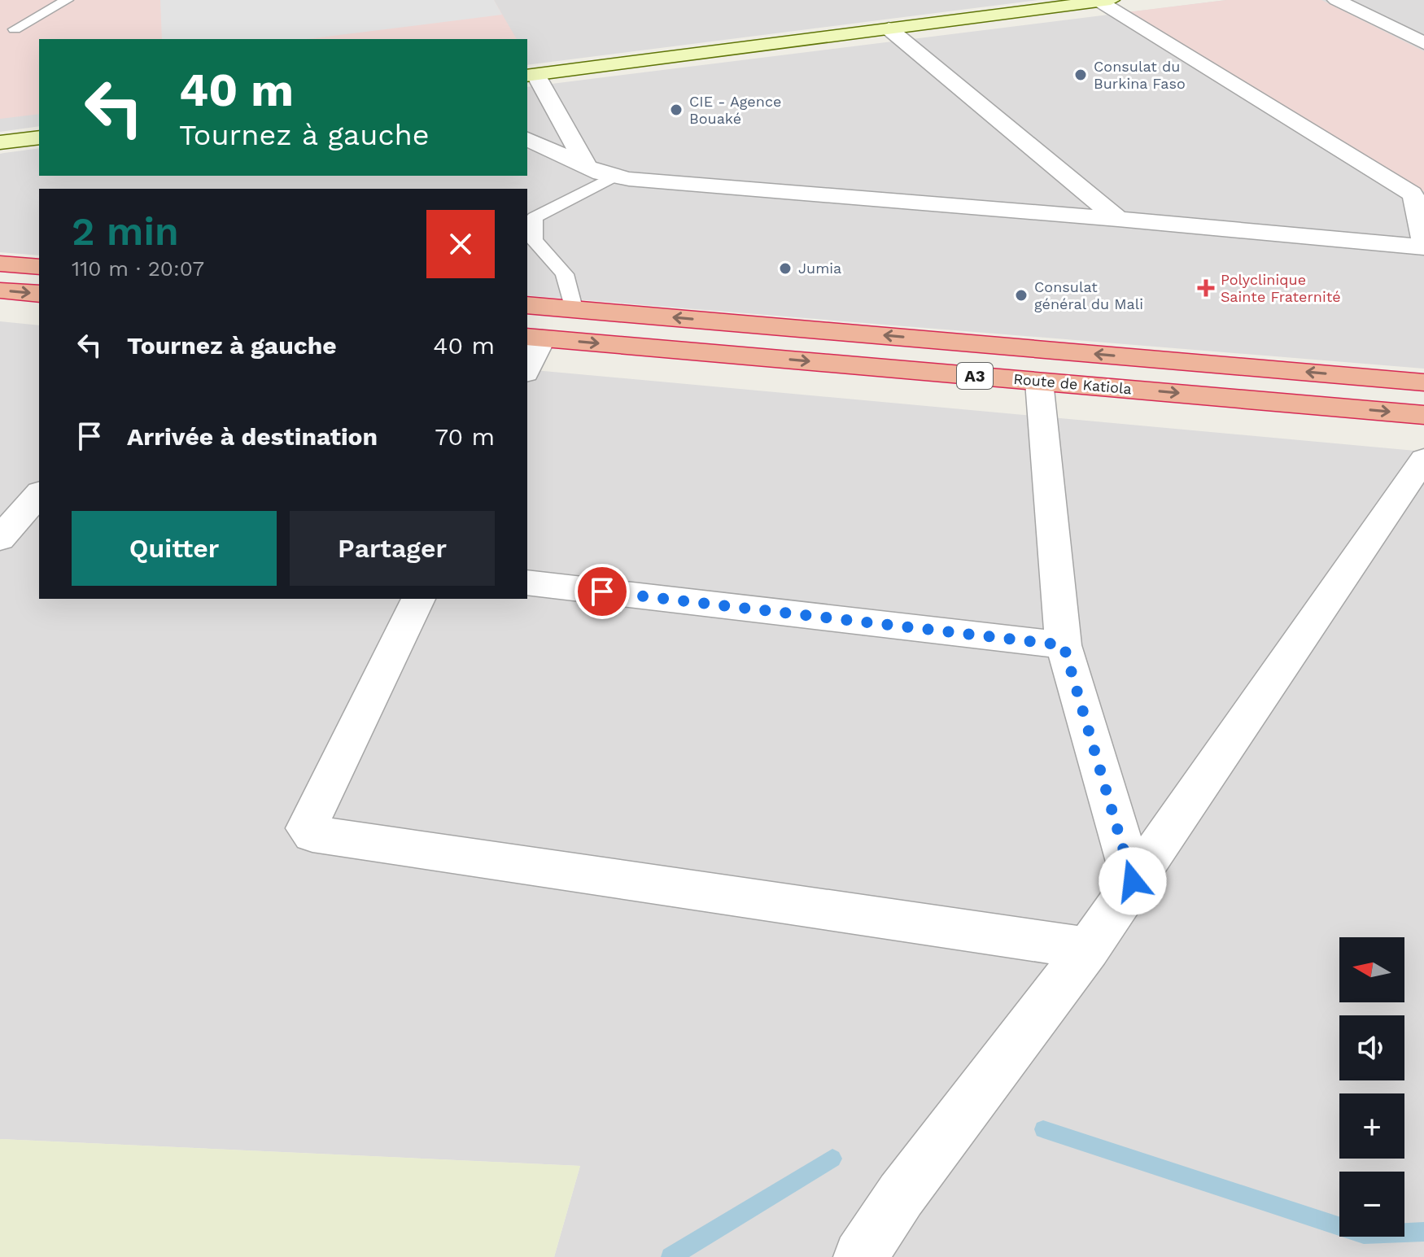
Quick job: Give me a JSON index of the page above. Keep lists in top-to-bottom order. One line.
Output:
{"streets":{"highway":["A3","Route de Katiola"]},"places":{"other":["Consulat du Burkina Faso","CIE - Agence Bouaké","Jumia","Consulat général du Mali"],"health":["Polyclinique Sainte Fraternité"]},"north":"left","page":{"turn":["40 m","Tournez à gauche"],"heading":["2 min","110 m · 20:07"],"list":[{"name":"Tournez à gauche","value":"40 m"},{"name":"Arrivée à destination","value":"70 m"}],"buttons":["Quitter","Partager"],"map_buttons":["+","−"]}}
